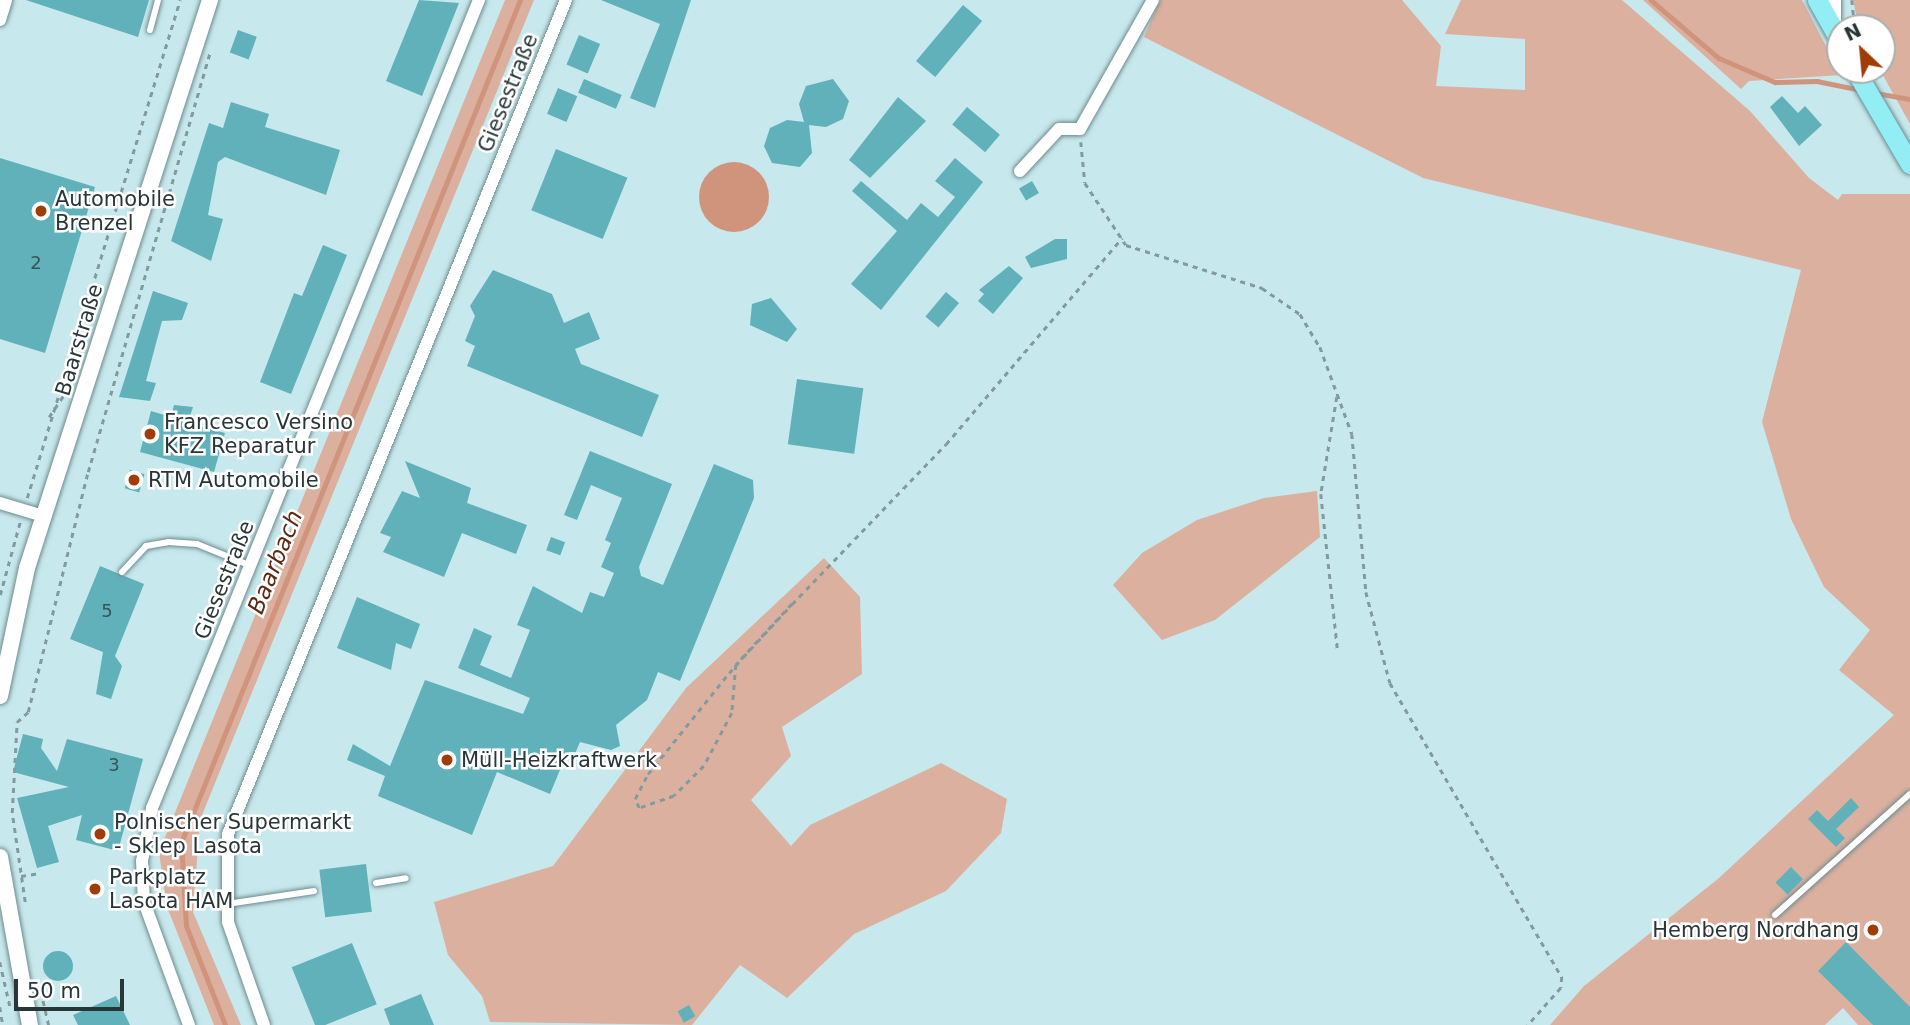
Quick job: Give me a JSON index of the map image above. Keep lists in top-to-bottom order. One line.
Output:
{"streets":{"main road":["Baarstraße"],"street":["Giesestraße"]},"water":["Baarbach"],"places":["Automobile Brenzel","Francesco Versino KFZ Reparatur","RTM Automobile","Müll-Heizkraftwerk","Polnischer Supermarkt - Sklep Lasota","Parkplatz Lasota HAM","Hemberg Nordhang"],"house_numbers":["2","5","3"],"scale_bar":"50 m","north":"top left"}
